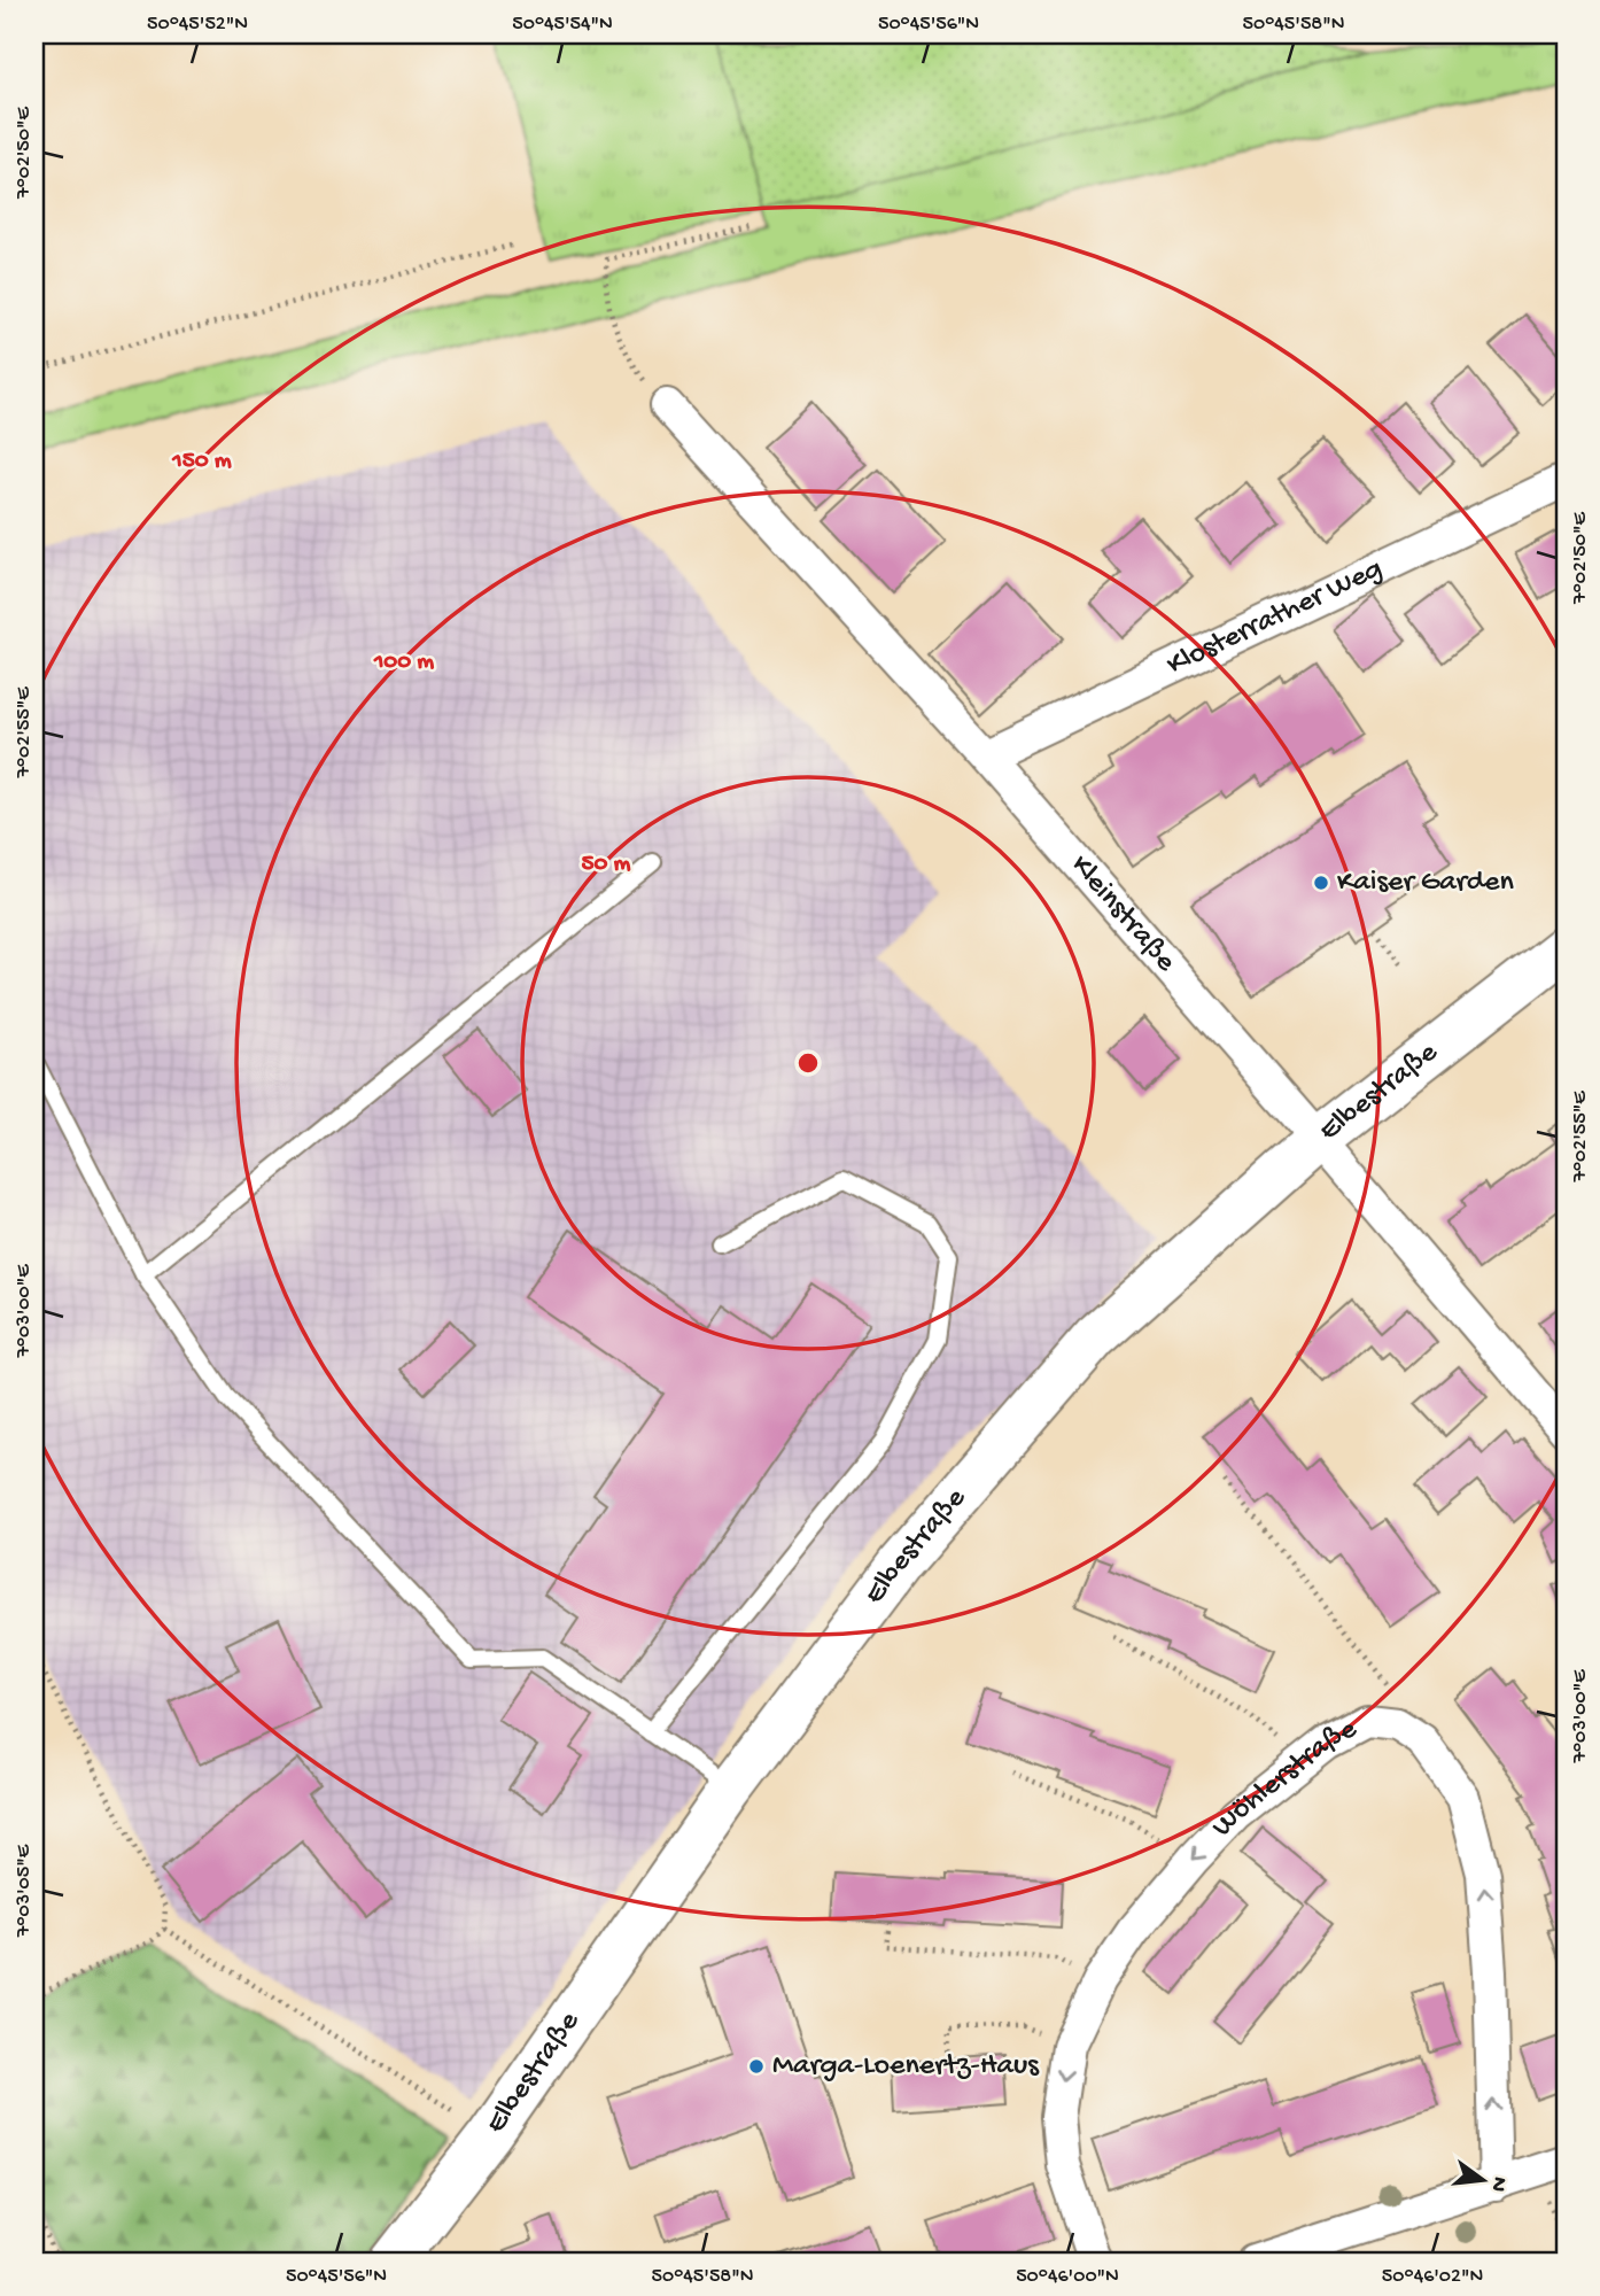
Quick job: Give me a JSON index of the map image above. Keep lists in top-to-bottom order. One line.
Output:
{"streets":{"main road":["Elbestraße"],"street":["Klosterrather Weg","Kleinstraße","Wöhlerstraße"]},"crossings":[["Klosterrather Weg","Kleinstraße"],["Kleinstraße","Elbestraße"]],"places":["Kaiser Garden","Marga-Loenertz-Haus"],"north":"right","coordinates":["50°45'52\"N","50°45'54\"N","50°45'56\"N","50°45'58\"N","7°02'50\"E","7°02'55\"E","7°03'00\"E","7°03'05\"E","50°46'00\"N","50°46'02\"N"],"rings":["150 m","100 m","50 m"]}
